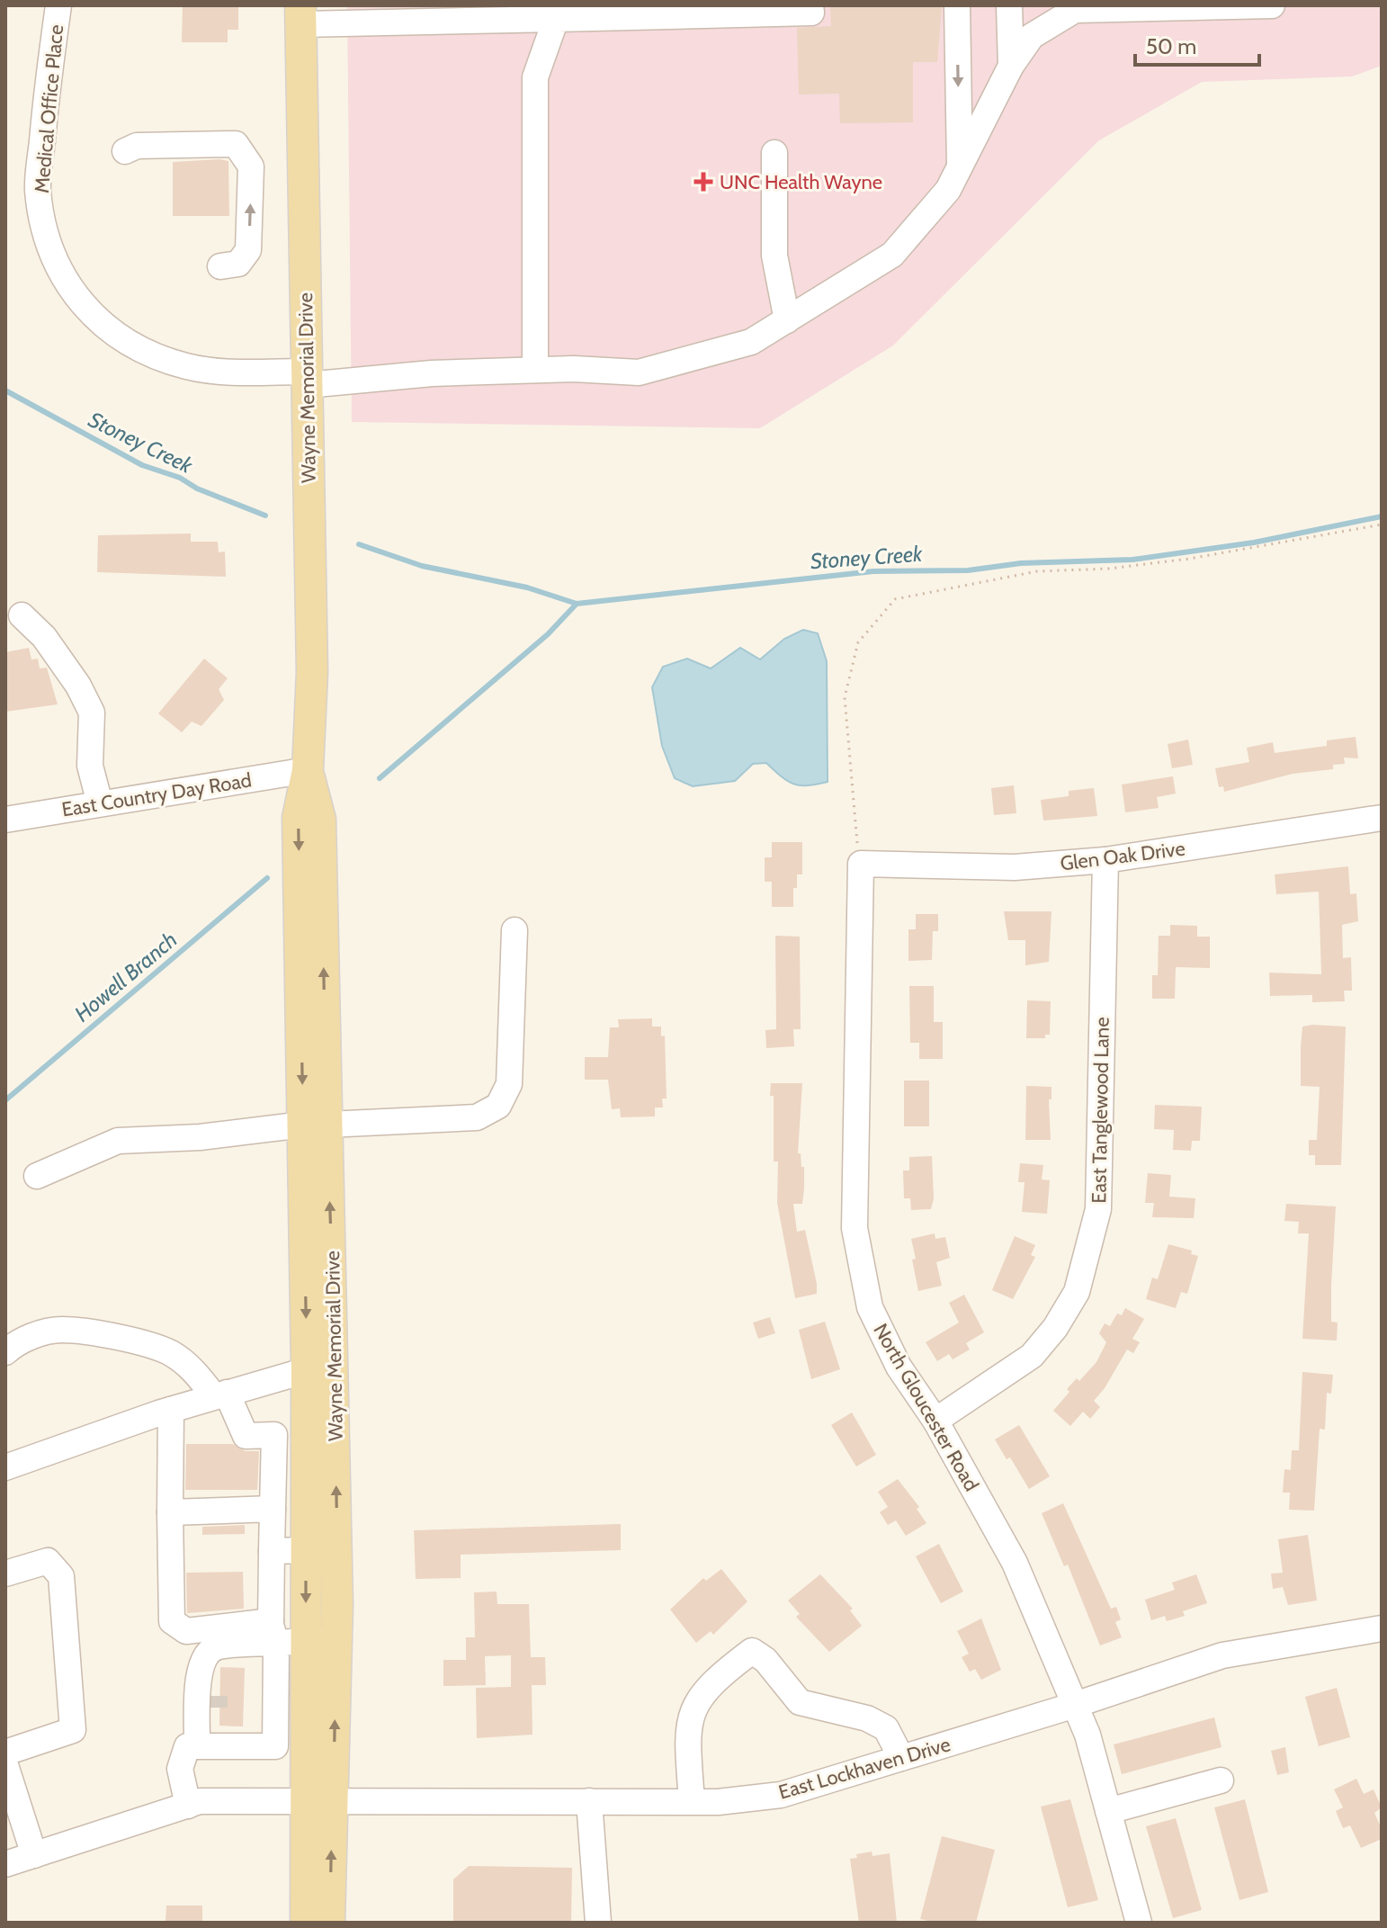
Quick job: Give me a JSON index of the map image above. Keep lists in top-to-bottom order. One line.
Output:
{"streets":{"main road":["Wayne Memorial Drive"],"street":["Medical Office Place","East Country Day Road","Glen Oak Drive","East Tanglewood Lane","North Gloucester Road","East Lockhaven Drive"]},"crossings":[["Medical Office Place","Wayne Memorial Drive"],["Wayne Memorial Drive","East Country Day Road"],["Wayne Memorial Drive","East Lockhaven Drive"],["Glen Oak Drive","East Tanglewood Lane"],["Glen Oak Drive","North Gloucester Road"],["East Tanglewood Lane","North Gloucester Road"],["North Gloucester Road","East Lockhaven Drive"]],"water":["Stoney Creek","Howell Branch"],"places":{"health":["UNC Health Wayne"]},"scale_bar":"50 m"}
